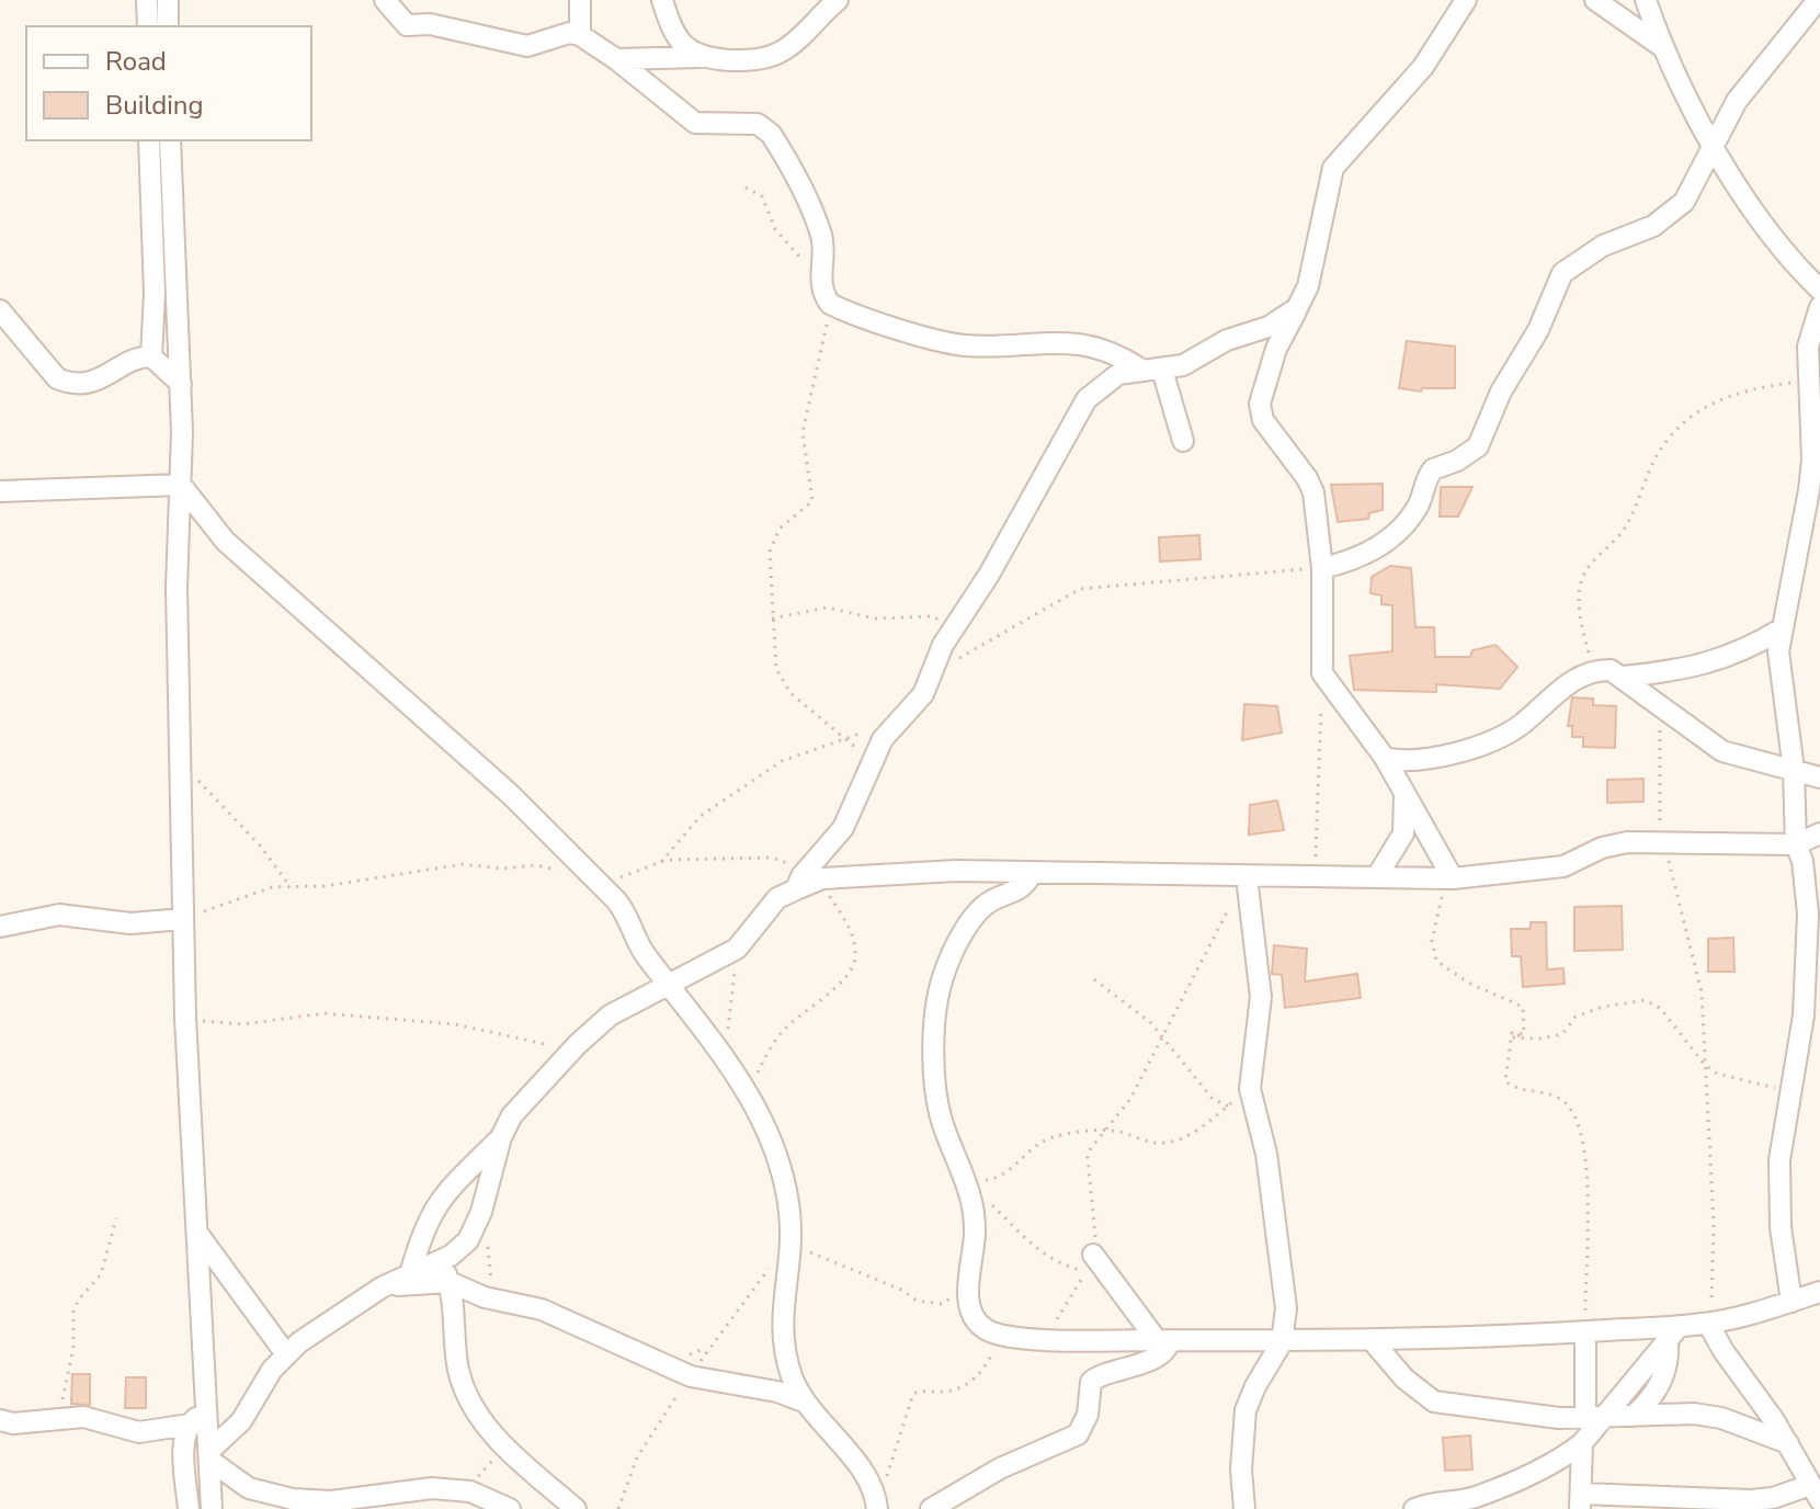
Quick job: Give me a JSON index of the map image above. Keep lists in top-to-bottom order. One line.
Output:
{"legend":["Road","Building"]}
